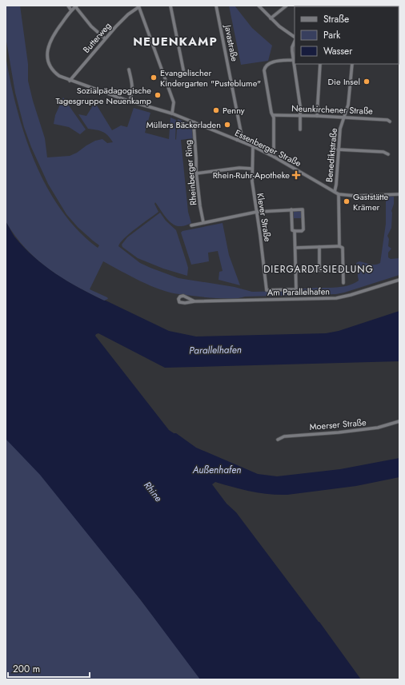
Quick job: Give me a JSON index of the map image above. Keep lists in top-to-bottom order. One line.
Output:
{"streets":{"street":["Butterweg","Javastraße","Neunkirchener Straße","Essenberger Straße","Benediktstraße","Rheinberger Ring","Klever Straße","Am Parallelhafen","Moerser Straße"]},"crossings":[["Butterweg","Essenberger Straße"],["Javastraße","Essenberger Straße"],["Neunkirchener Straße","Benediktstraße"],["Essenberger Straße","Benediktstraße"],["Essenberger Straße","Rheinberger Ring"],["Essenberger Straße","Klever Straße"]],"districts":["NEUENKAMP","DIERGARDT-SIEDLUNG"],"water":["Parallelhafen","Außenhafen","Rhine"],"places":{"other":["Evangelischer Kindergarten \"Pusteblume\"","Die Insel","Sozialpädagogische Tagesgruppe Neuenkamp","Penny","Müllers Bäckerladen","Gaststätte Krämer"],"health":["Rhein-Ruhr-Apotheke"]},"legend":["Straße","Park","Wasser"],"scale_bar":"200 m"}
